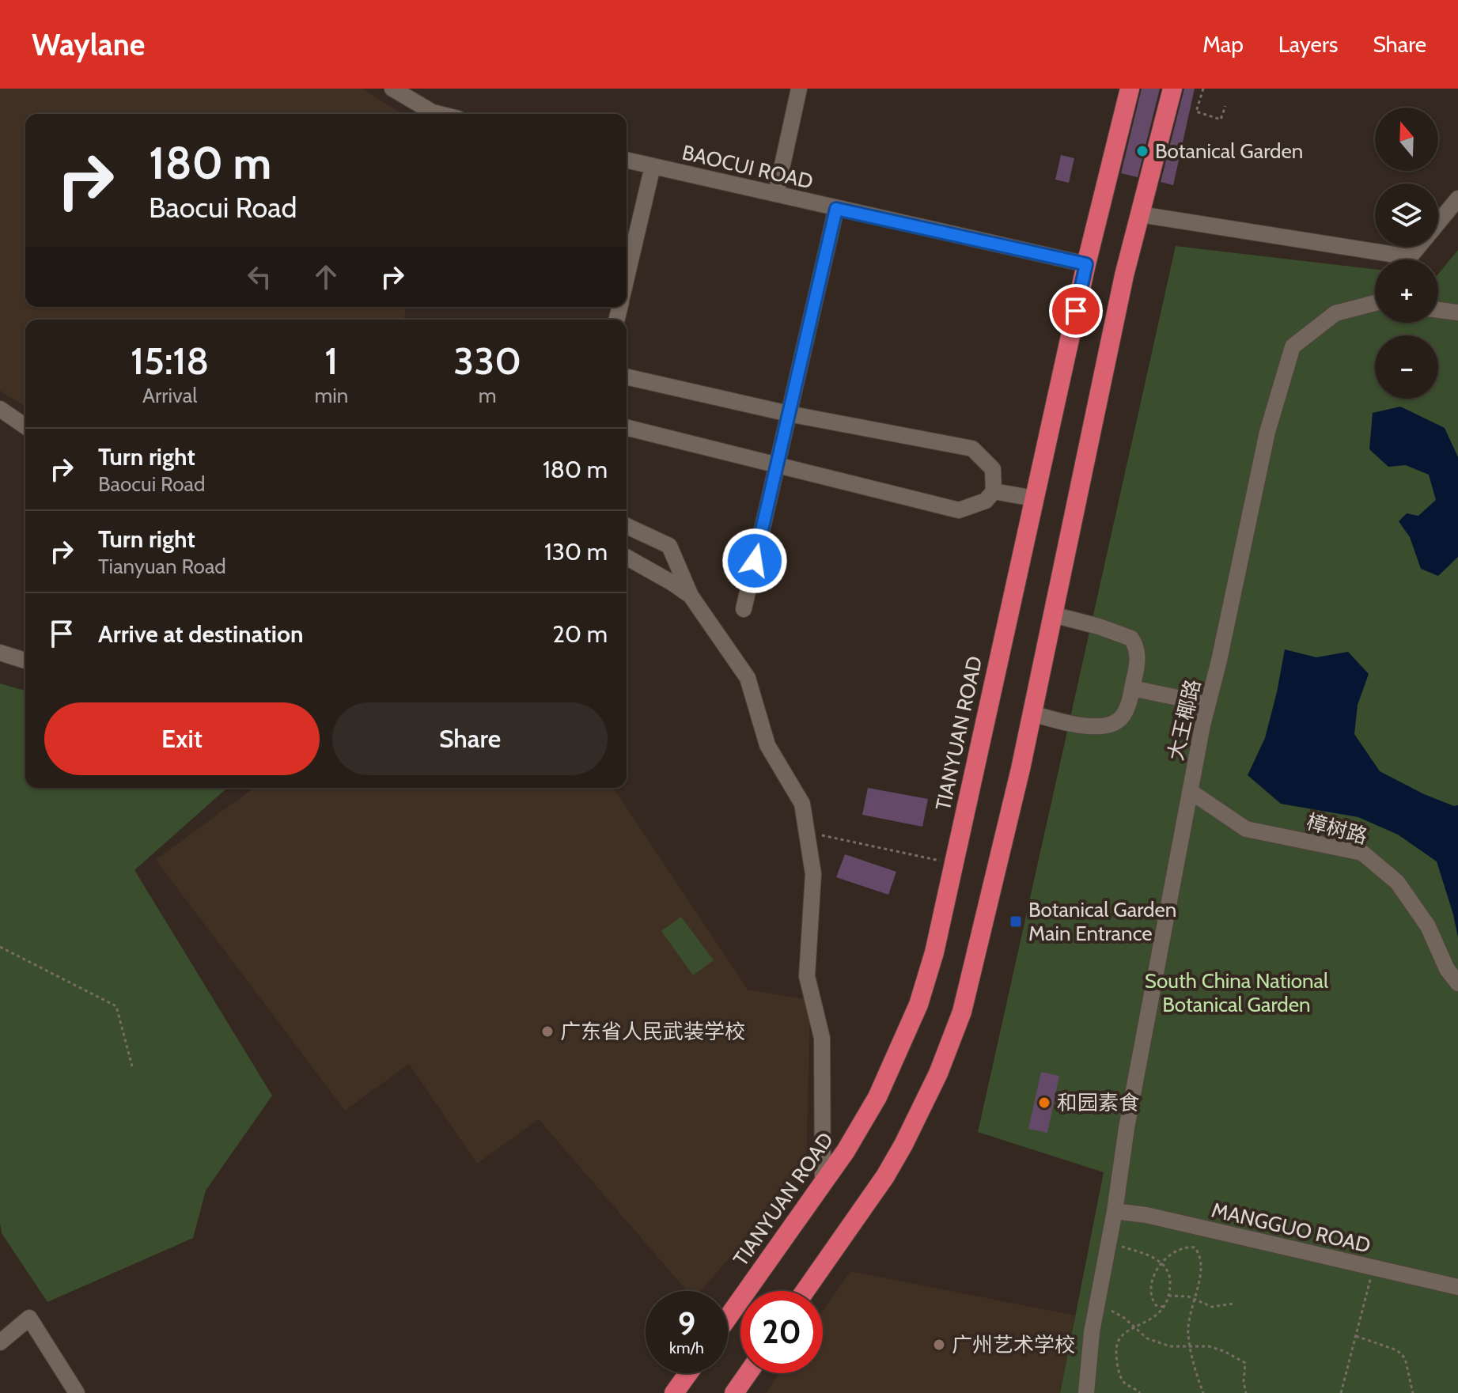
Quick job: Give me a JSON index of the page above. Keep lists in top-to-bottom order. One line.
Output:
{"streets":{"highway":["TIANYUAN ROAD"],"street":["BAOCUI ROAD","大王椰路","樟树路","MANGGUO ROAD"]},"crossings":[["BAOCUI ROAD","TIANYUAN ROAD"],["大王椰路","樟树路"],["大王椰路","MANGGUO ROAD"]],"parks":["South China National Botanical Garden"],"places":{"other":["Botanical Garden","广东省人民武装学校","和园素食","广州艺术学校"],"transit":["Botanical Garden Main Entrance"]},"north":"top","page":{"header":"Waylane","nav":["Map","Layers","Share"],"map_buttons":["+","−"],"turn":["180 m","Baocui Road"],"eta":["15:18","Arrival","1","min","330","m"],"list":[{"name":"Turn right","note":"Baocui Road","value":"180 m"},{"name":"Turn right","note":"Tianyuan Road","value":"130 m"},{"name":"Arrive at destination","value":"20 m"}],"buttons":["Exit","Share"],"speed":"9 km/h","limit":"20"}}
